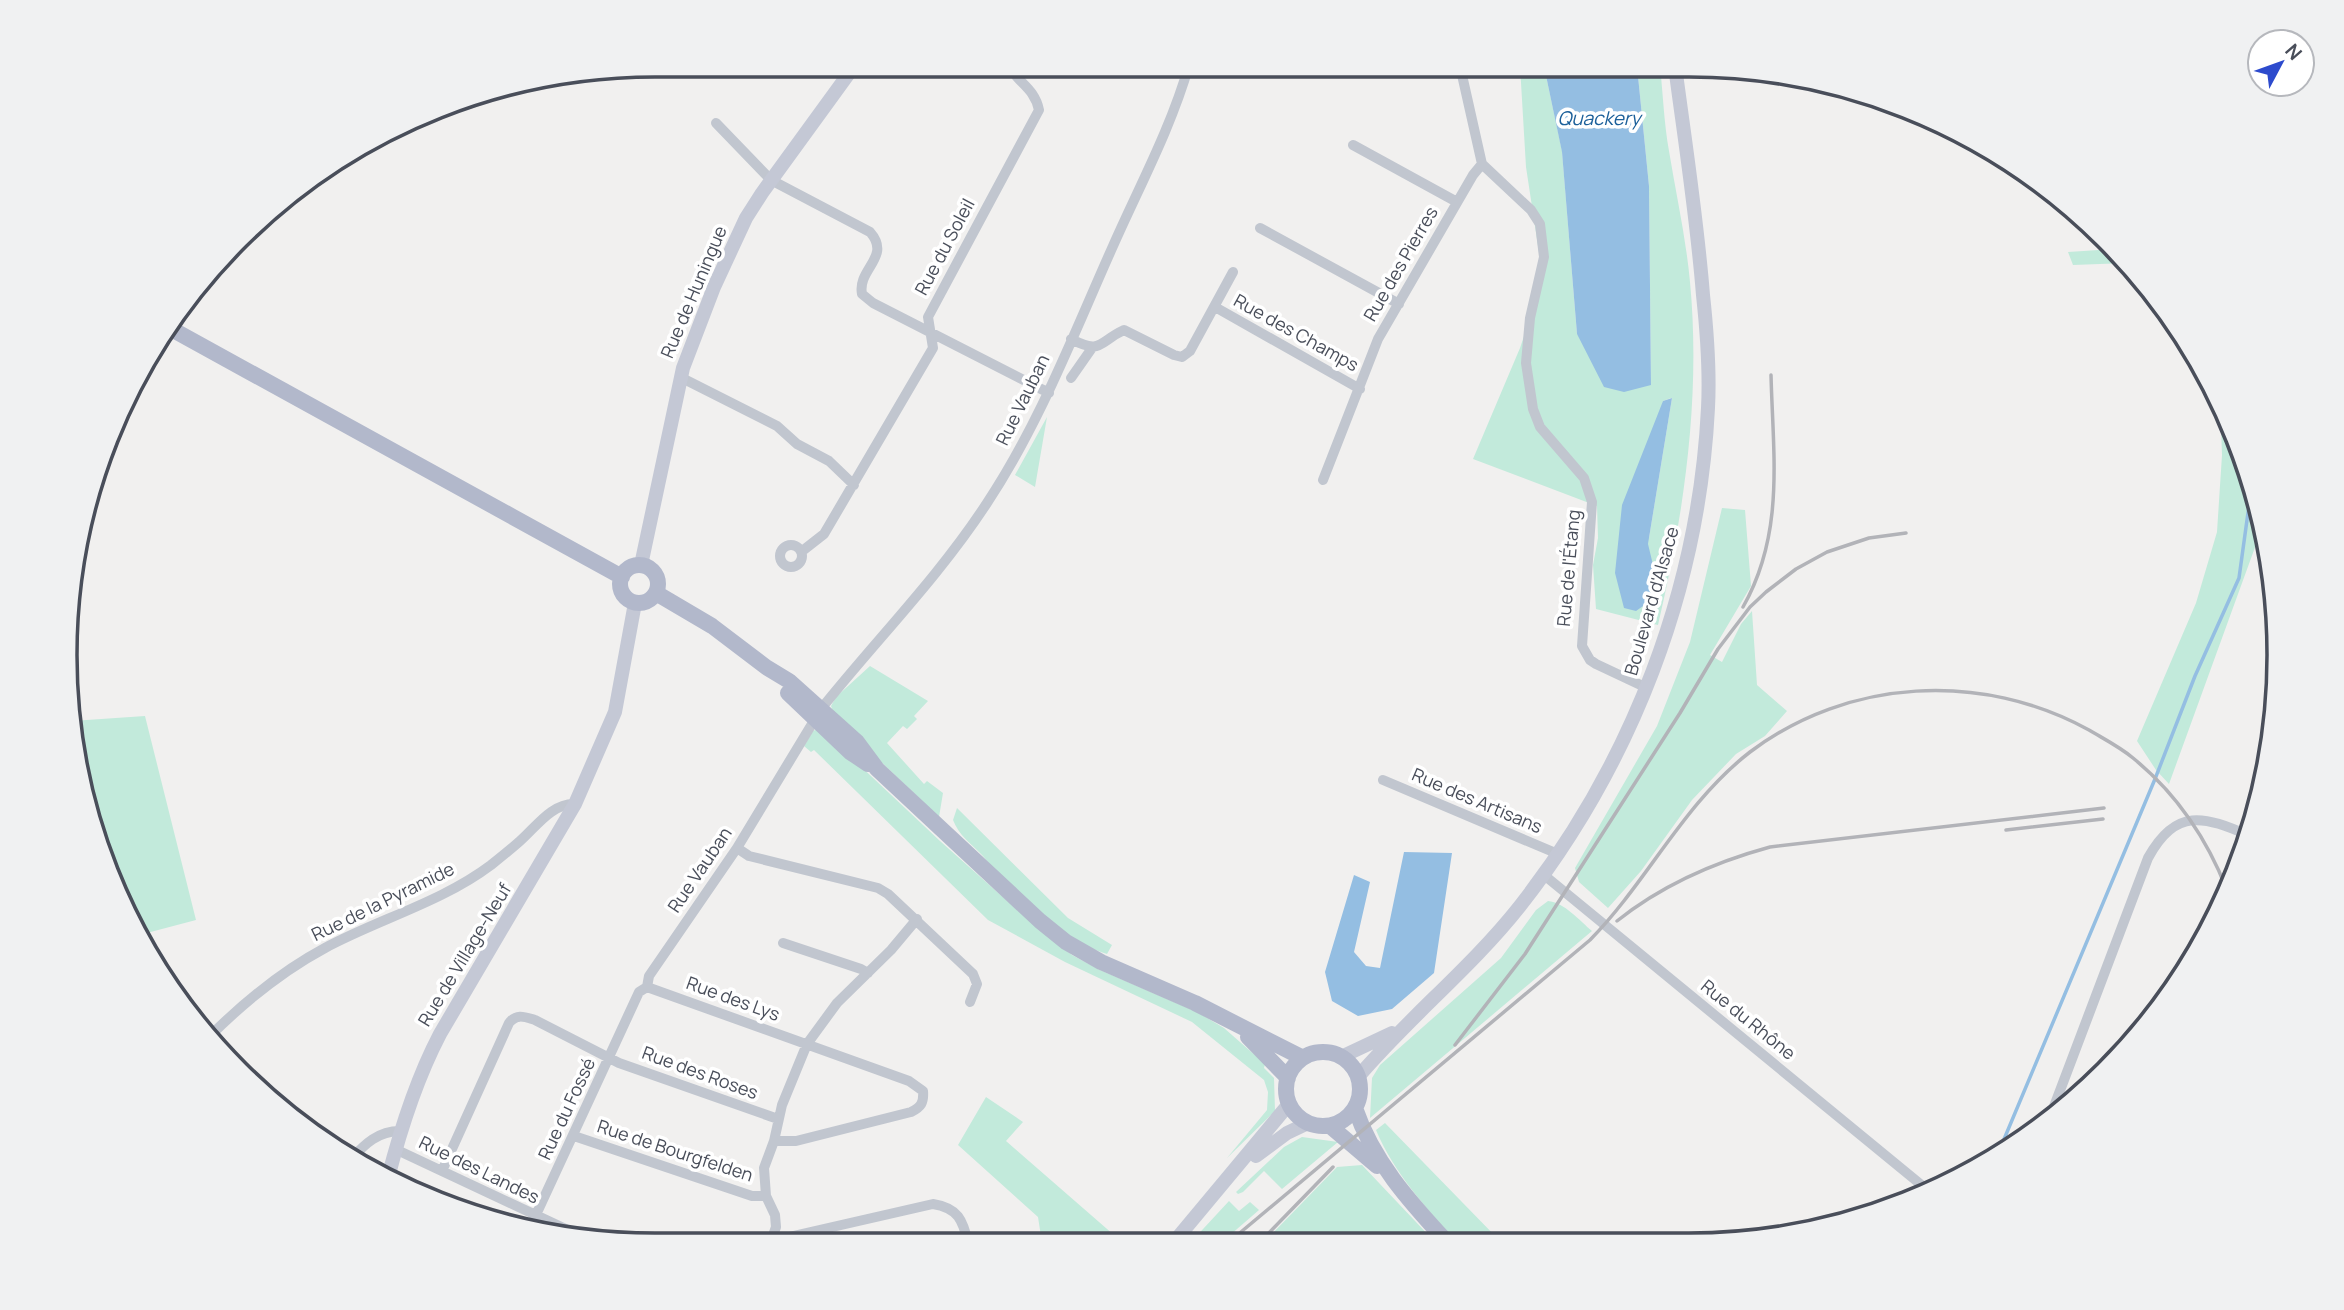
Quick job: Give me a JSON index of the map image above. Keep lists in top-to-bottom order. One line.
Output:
{"streets":{"street":["Rue du Soleil","Rue des Pierres","Rue de Huningue","Rue des Champs","Rue Vauban","Rue de l'Étang","Boulevard d'Alsace","Rue des Artisans","Rue de la Pyramide","Rue de Village-Neuf","Rue des Lys","Rue du Rhône","Rue des Roses","Rue du Fossé","Rue de Bourgfelden","Rue des Landes"]},"crossings":[["Rue des Pierres","Rue des Champs"],["Rue des Pierres","Rue de l'Étang"],["Rue Vauban","Rue des Lys"],["Rue Vauban","Rue du Fossé"],["Rue de l'Étang","Boulevard d'Alsace"],["Boulevard d'Alsace","Rue des Artisans"],["Boulevard d'Alsace","Rue du Rhône"],["Rue de la Pyramide","Rue de Village-Neuf"],["Rue de Village-Neuf","Rue des Landes"],["Rue des Roses","Rue du Fossé"],["Rue des Roses","Rue des Landes"],["Rue du Fossé","Rue de Bourgfelden"],["Rue du Fossé","Rue des Landes"]],"water":["Quackery"],"north":"top right"}
